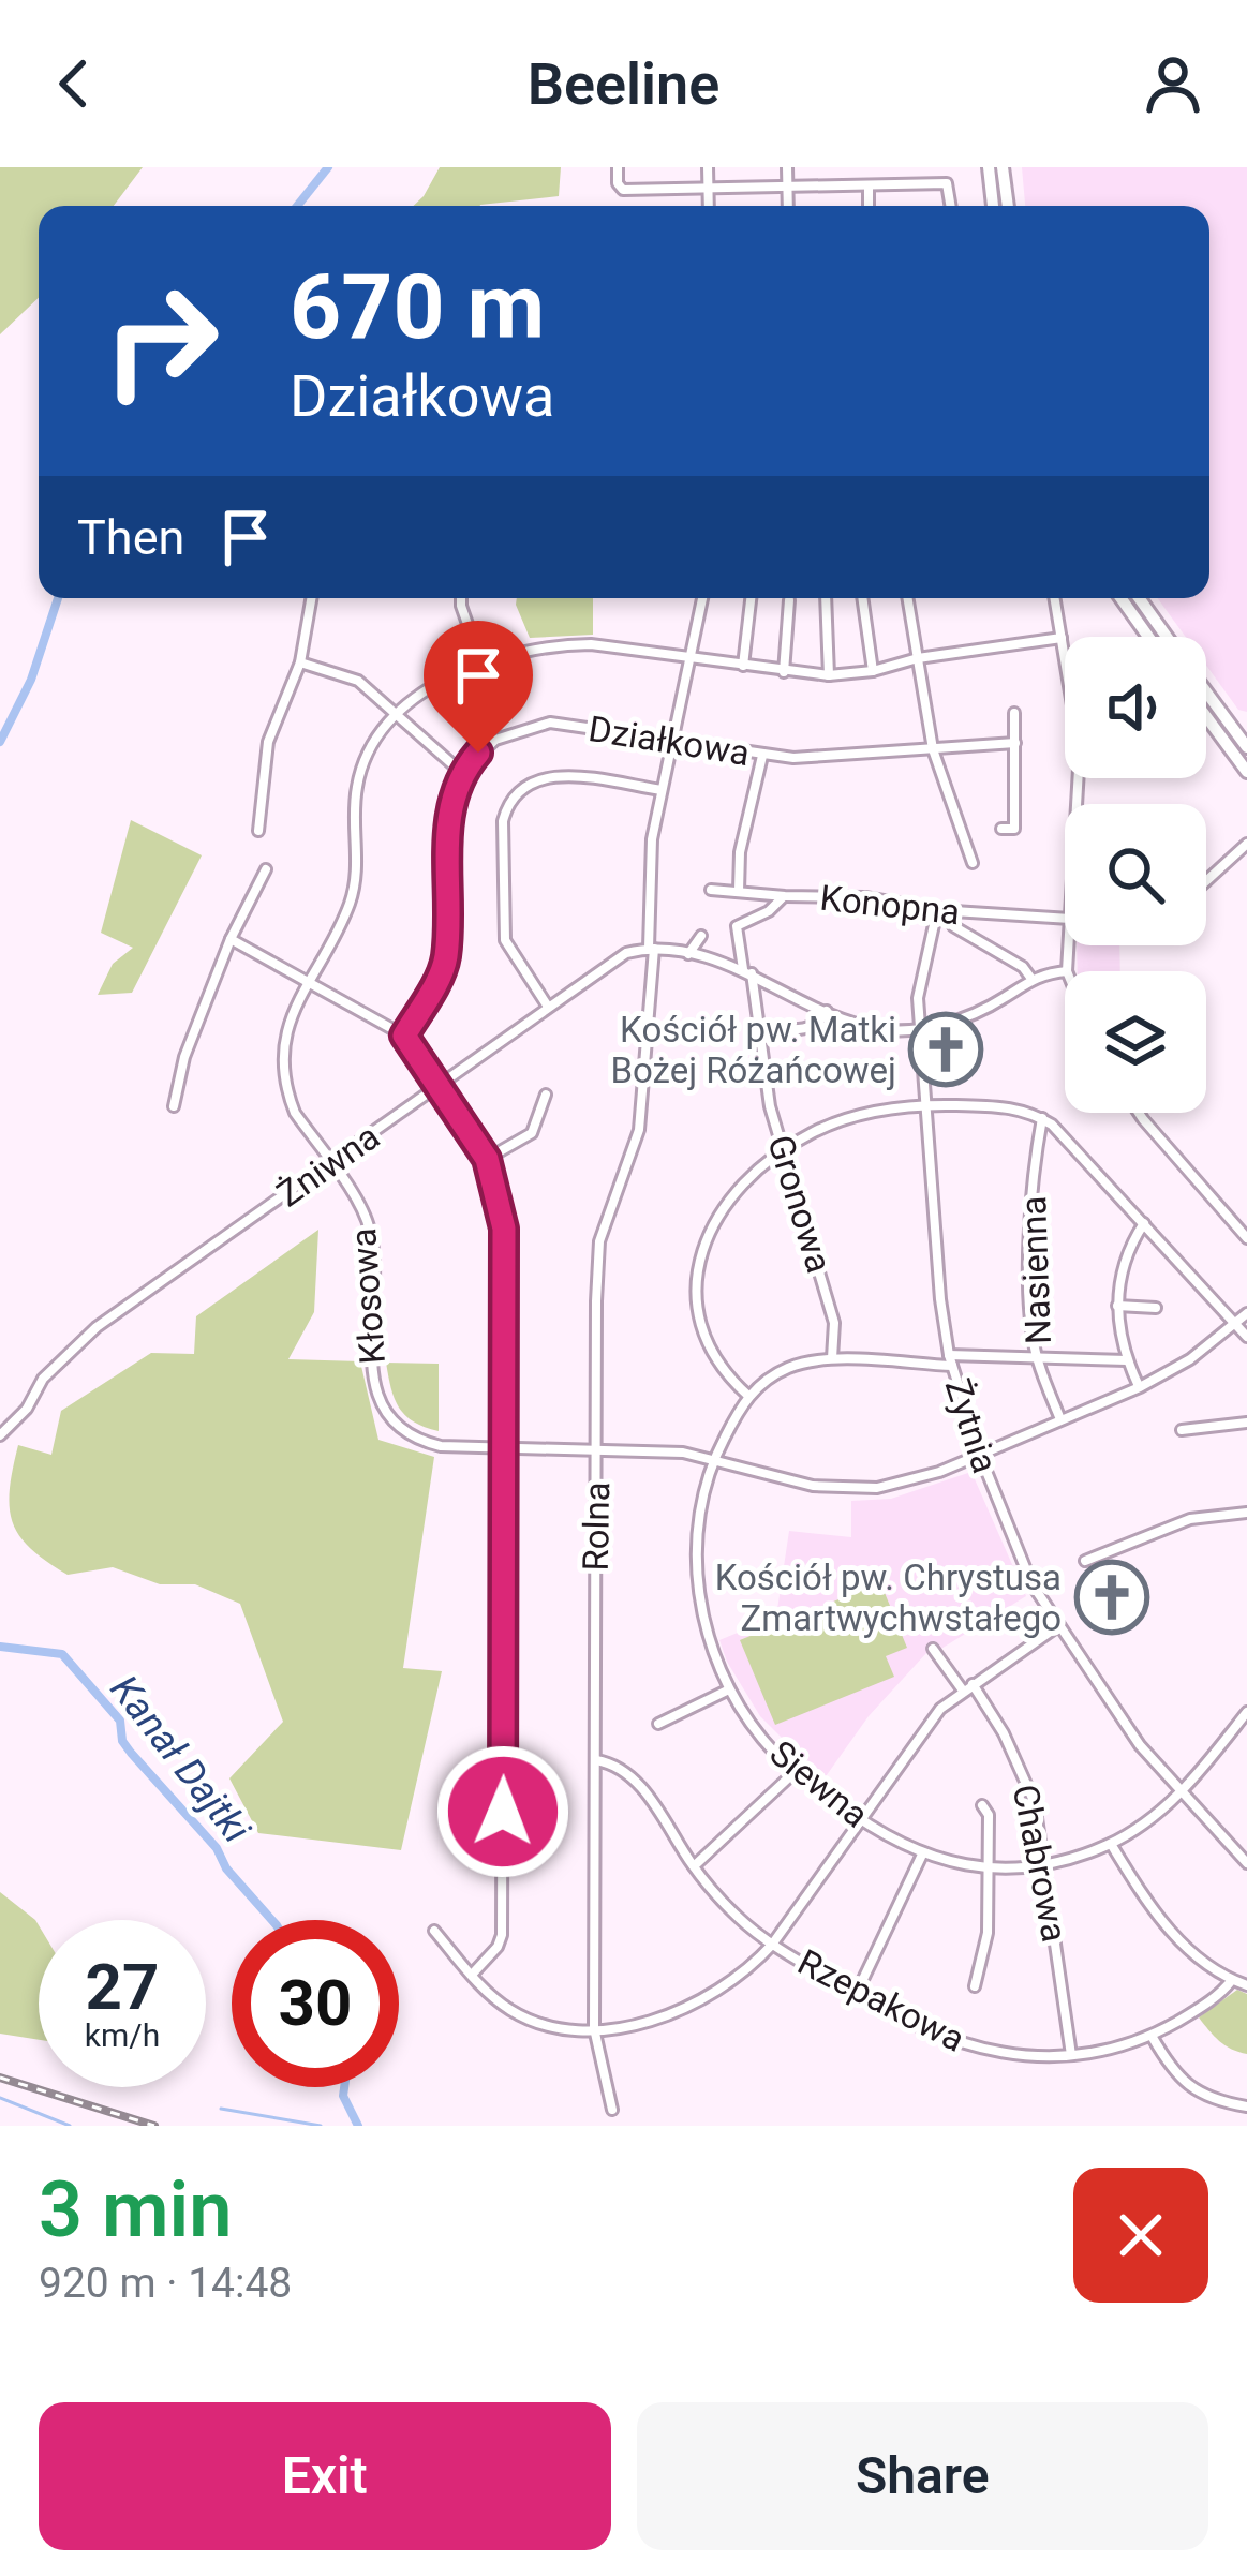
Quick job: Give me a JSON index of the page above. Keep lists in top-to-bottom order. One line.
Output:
{"streets":{"street":["Działkowa","Konopna","Żniwna","Gronowa","Nasienna","Kłosowa","Żytnia","Rolna","Siewna","Chabrowa","Rzepakowa"]},"crossings":[["Działkowa","Rolna"],["Konopna","Gronowa"],["Konopna","Żytnia"],["Żniwna","Kłosowa"],["Żniwna","Rolna"],["Nasienna","Kłosowa"],["Kłosowa","Żytnia"],["Kłosowa","Rolna"],["Kłosowa","Siewna"],["Żytnia","Siewna"],["Rolna","Rzepakowa"],["Siewna","Chabrowa"],["Chabrowa","Rzepakowa"]],"water":["Kanał Dajtki"],"places":{"church":["Kościół pw. Matki Bożej Różańcowej","Kościół pw. Chrystusa Zmartwychwstałego"]},"page":{"header":"Beeline","turn":["670 m","Działkowa"],"then":"Then","speed":"27 km/h","limit":"30","heading":["3 min","920 m · 14:48"],"buttons":["Exit","Share"]}}
